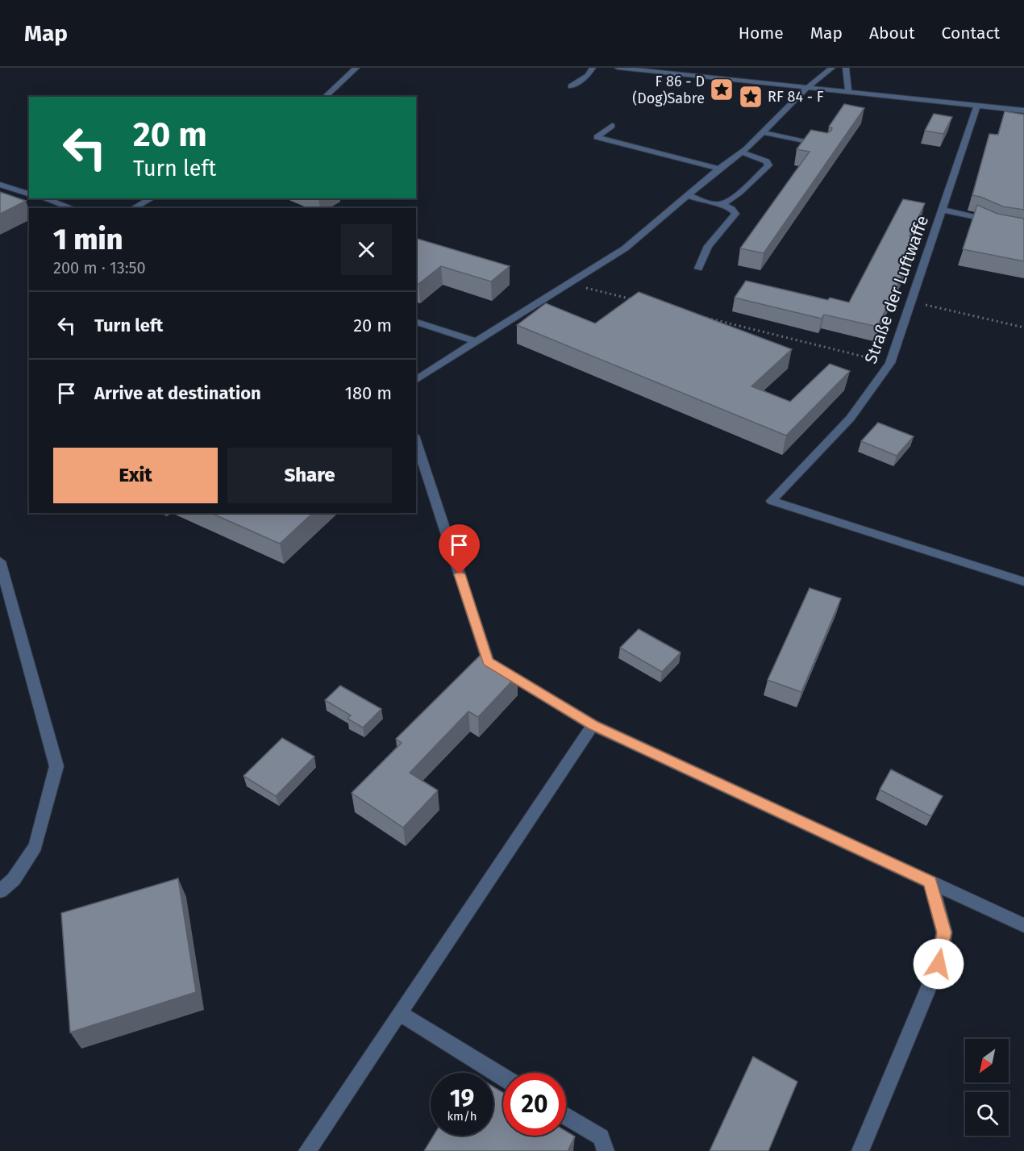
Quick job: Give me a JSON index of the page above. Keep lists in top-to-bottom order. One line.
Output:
{"streets":{"street":["Straße der Luftwaffe"]},"places":{"place":["F 86 - D (Dog)Sabre","RF 84 - F"]},"north":"bottom left","page":{"header":"Map","nav":["Home","Map","About","Contact"],"turn":["20 m","Turn left"],"heading":["1 min","200 m · 13:50"],"list":[{"name":"Turn left","value":"20 m"},{"name":"Arrive at destination","value":"180 m"}],"buttons":["Exit","Share"],"speed":"19 km/h","limit":"20"}}
